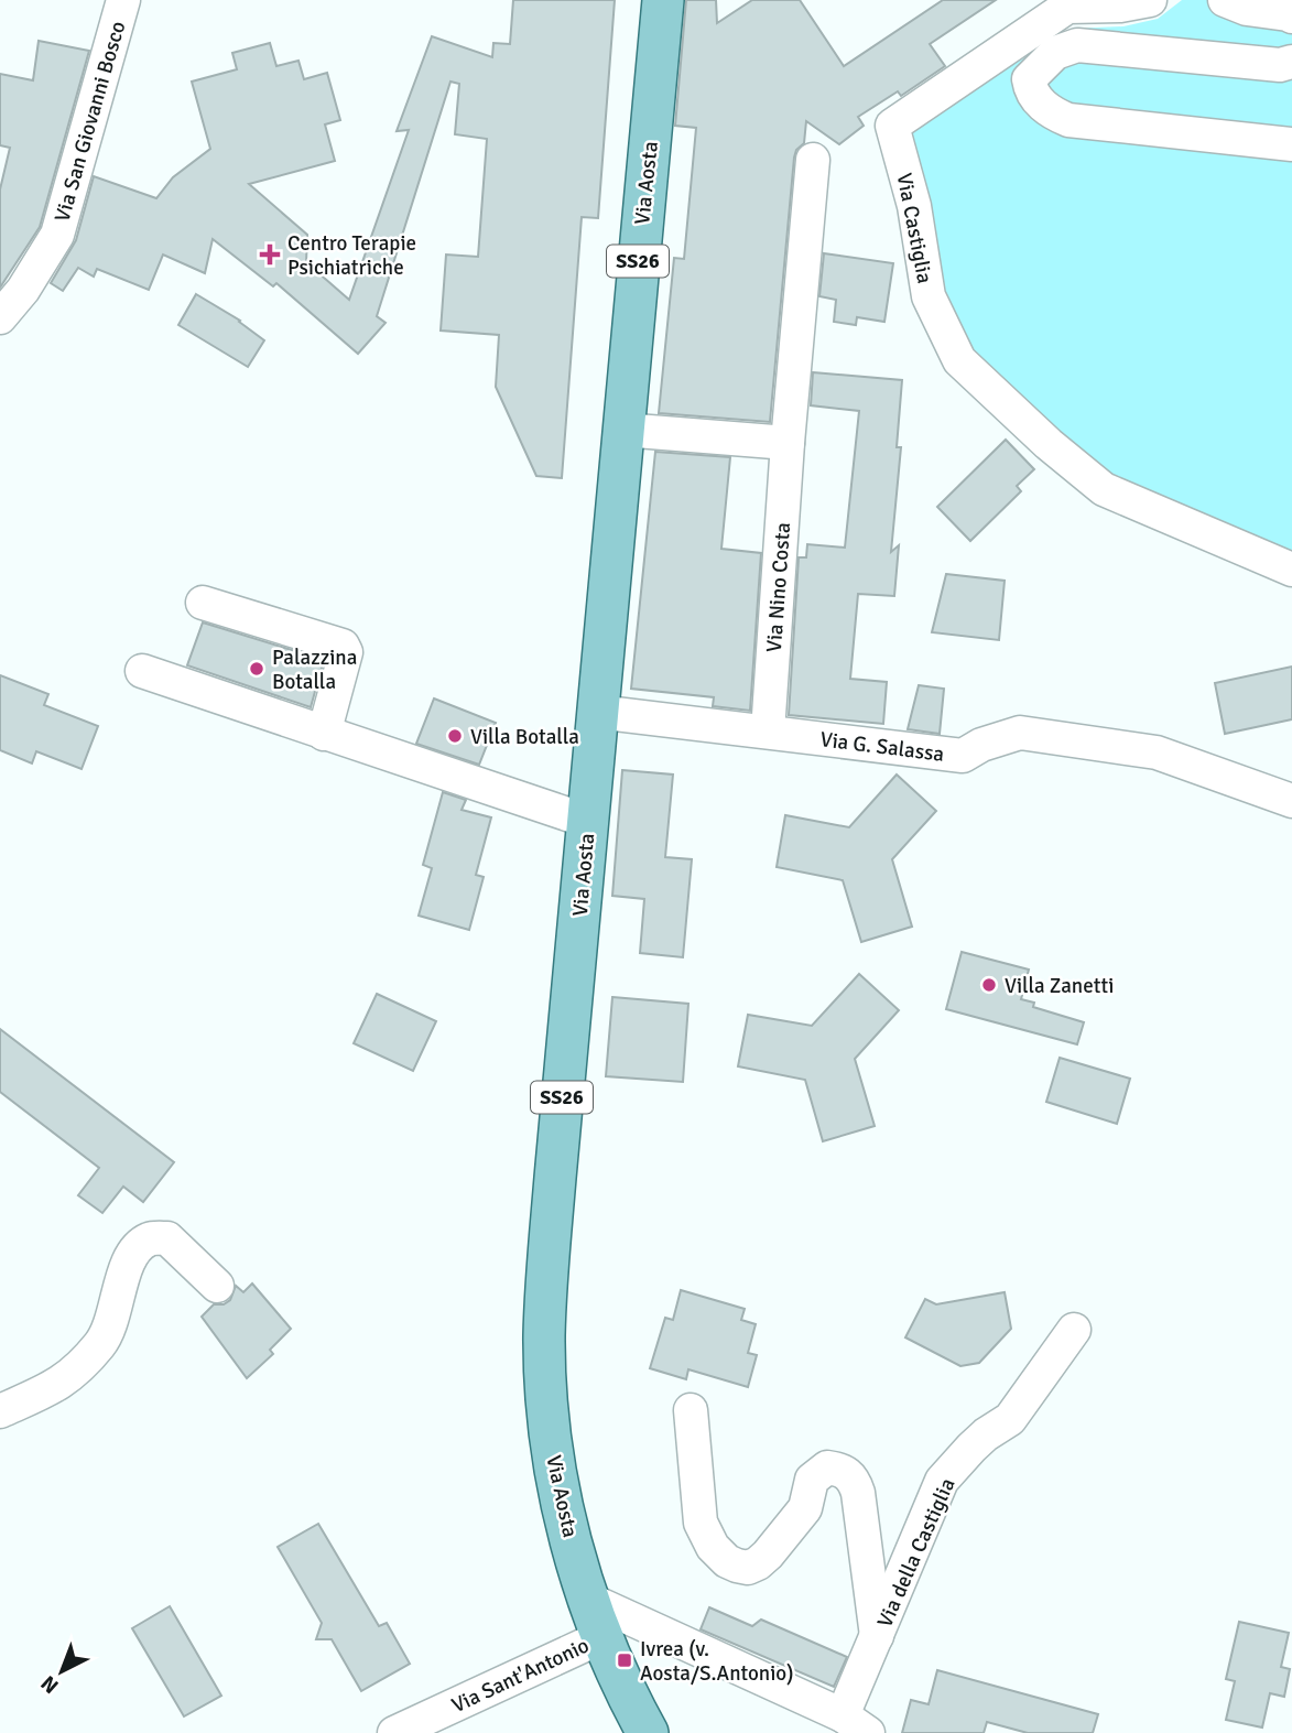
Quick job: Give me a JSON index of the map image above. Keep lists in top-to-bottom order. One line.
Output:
{"streets":{"main road":["Via Aosta","SS26"],"street":["Via San Giovanni Bosco","Via Castiglia","Via Nino Costa","Via G. Salassa","Via della Castiglia","Via Sant'Antonio"]},"crossings":[["Via Aosta","Via G. Salassa"],["Via Aosta","Via della Castiglia"],["Via Aosta","Via Sant'Antonio"],["Via Nino Costa","Via G. Salassa"]],"places":{"health":["Centro Terapie Psichiatriche"],"other":["Palazzina Botalla","Villa Botalla","Villa Zanetti"],"transit":["Ivrea (v. Aosta/S.Antonio)"]},"north":"bottom left"}
